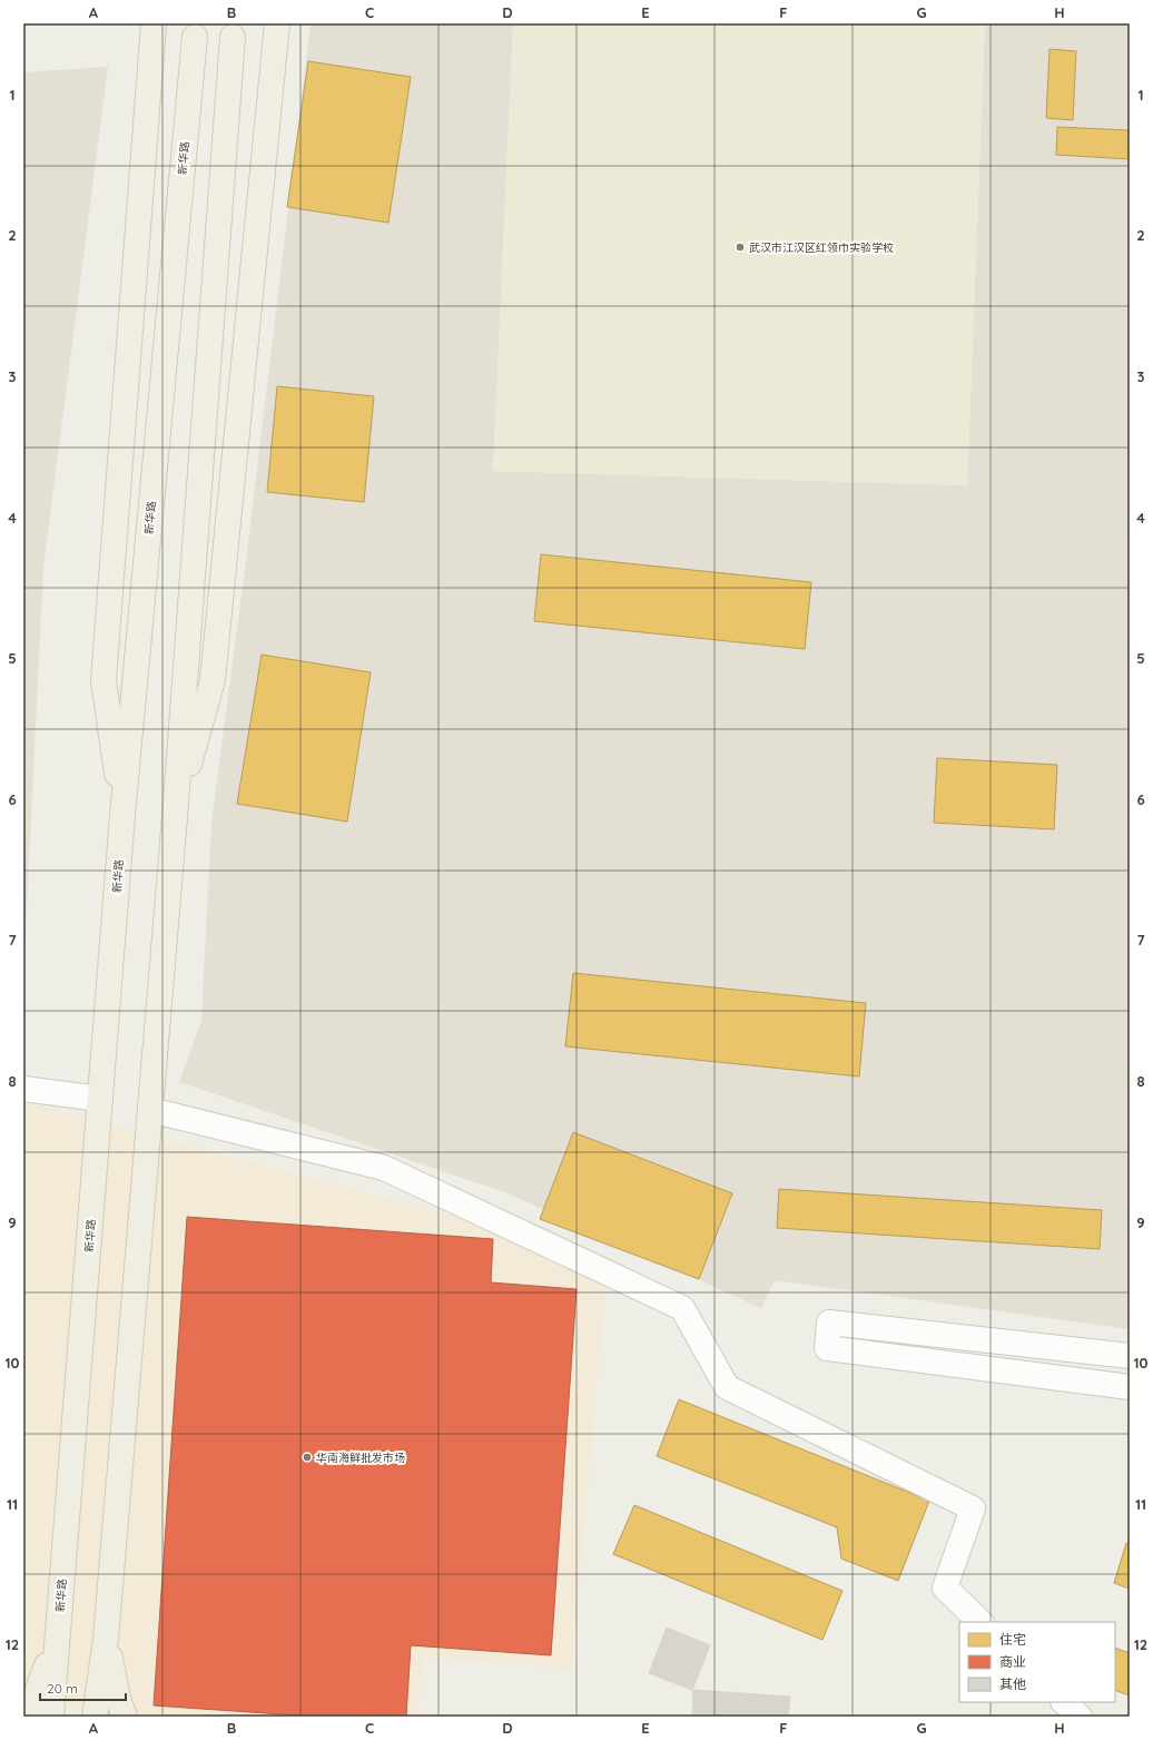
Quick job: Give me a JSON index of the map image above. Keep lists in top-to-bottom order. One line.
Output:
{"streets":{"main road":["新华路"]},"places":["武汉市江汉区红领巾实验学校","华南海鲜批发市场"],"legend":["住宅","商业","其他"],"scale_bar":"20 m","grid":{"columns":["A","B","C","D","E","F","G","H"],"rows":["1","2","3","4","5","6","7","8","9","10","11","12"]}}
